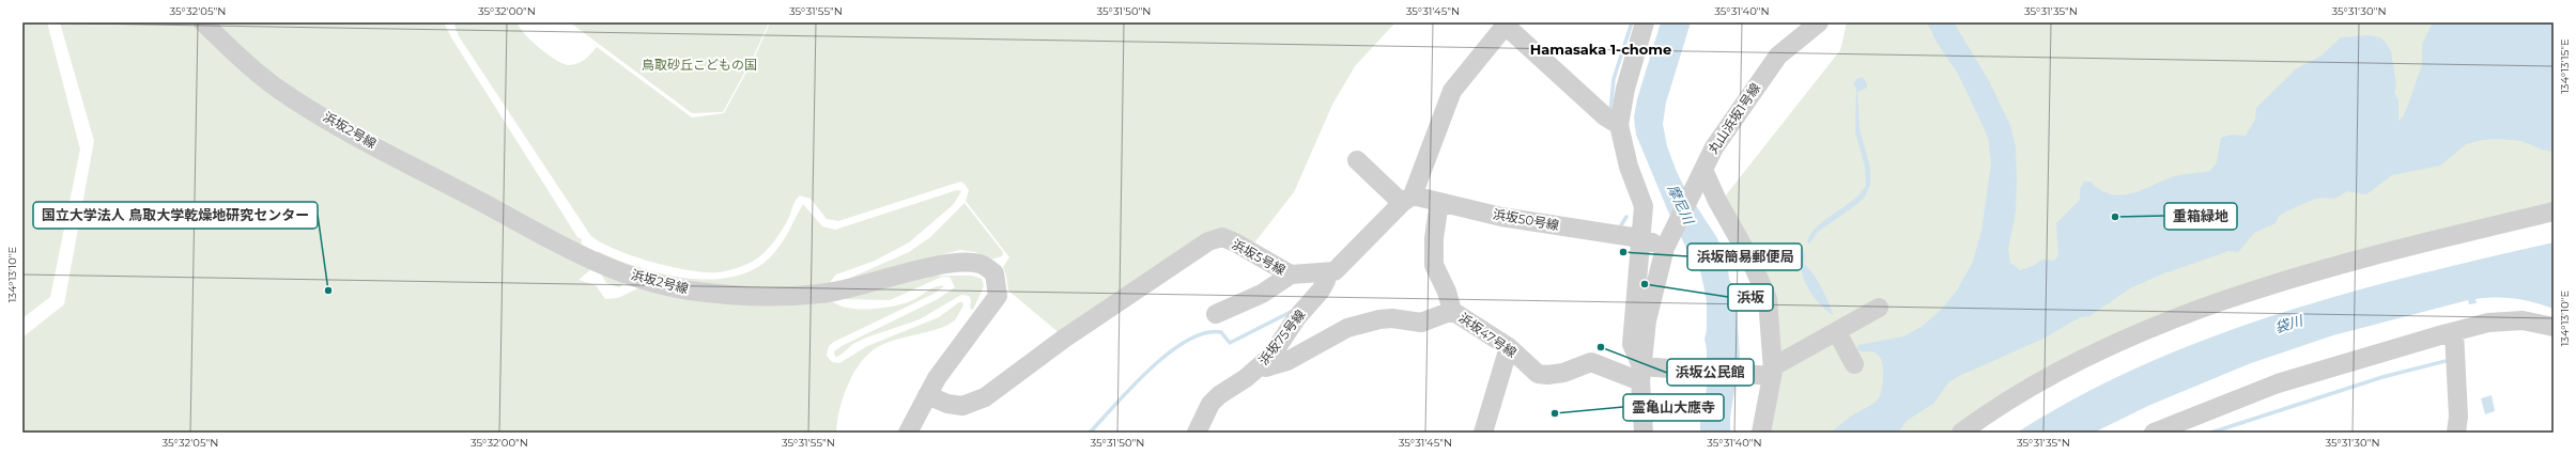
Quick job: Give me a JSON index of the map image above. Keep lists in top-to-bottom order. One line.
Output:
{"streets":{"street":["丸山浜坂1号線","浜坂2号線","浜坂50号線","浜坂5号線","浜坂47号線","浜坂75号線"]},"crossings":[["丸山浜坂1号線","浜坂50号線"],["丸山浜坂1号線","浜坂47号線"],["浜坂2号線","浜坂5号線"],["浜坂50号線","浜坂5号線"],["浜坂5号線","浜坂75号線"],["浜坂47号線","浜坂75号線"]],"districts":["Hamasaka 1-chome"],"water":["摩尼川","袋川"],"parks":["鳥取砂丘こどもの国"],"places":["重箱緑地","浜坂簡易郵便局","浜坂","国立大学法人 鳥取大学乾燥地研究センター","浜坂公民館","霊亀山大應寺"],"coordinates":["35°32'05\"N","35°32'00\"N","35°31'55\"N","35°31'50\"N","35°31'45\"N","35°31'40\"N","35°31'35\"N","35°31'30\"N","134°13'15\"E","134°13'10\"E"]}
